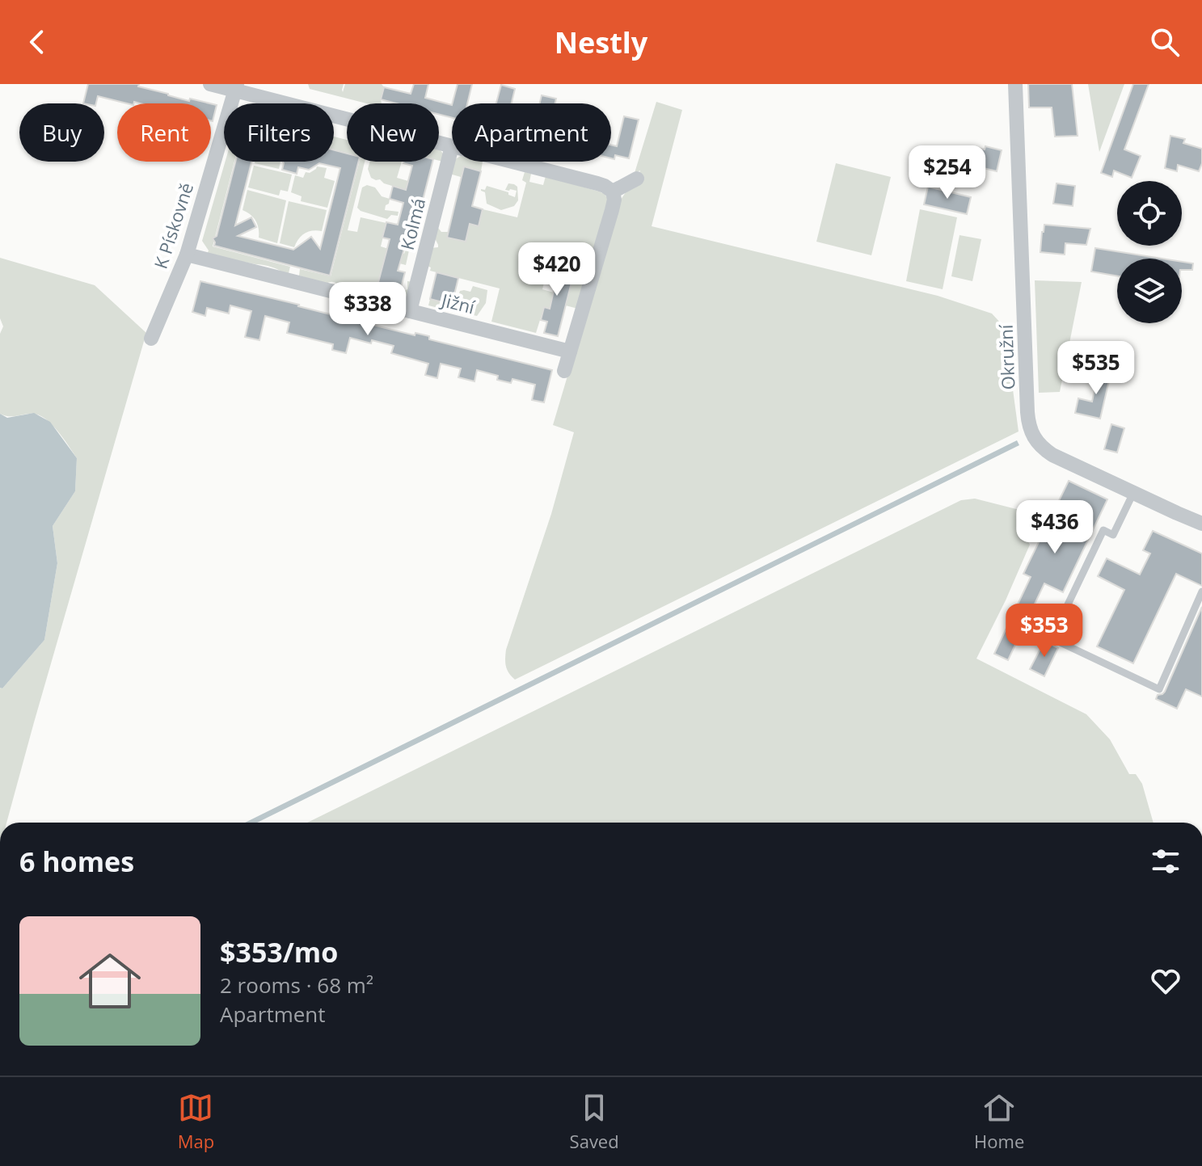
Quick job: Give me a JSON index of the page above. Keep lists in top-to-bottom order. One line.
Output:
{"streets":{"street":["Kolmá","K Pískovně","Jižní","Okružní"]},"crossings":[["Kolmá","Jižní"],["K Pískovně","Jižní"]],"page":{"header":"Nestly","chip":["Buy","Rent","Filters","New","Apartment"],"price":["$254","$420","$338","$535","$436","$353"],"heading":"6 homes","list":[{"name":"$353/mo","note":"2 rooms · 68 m² · Apartment"}],"tabs":["Map","Saved","Home"]}}
